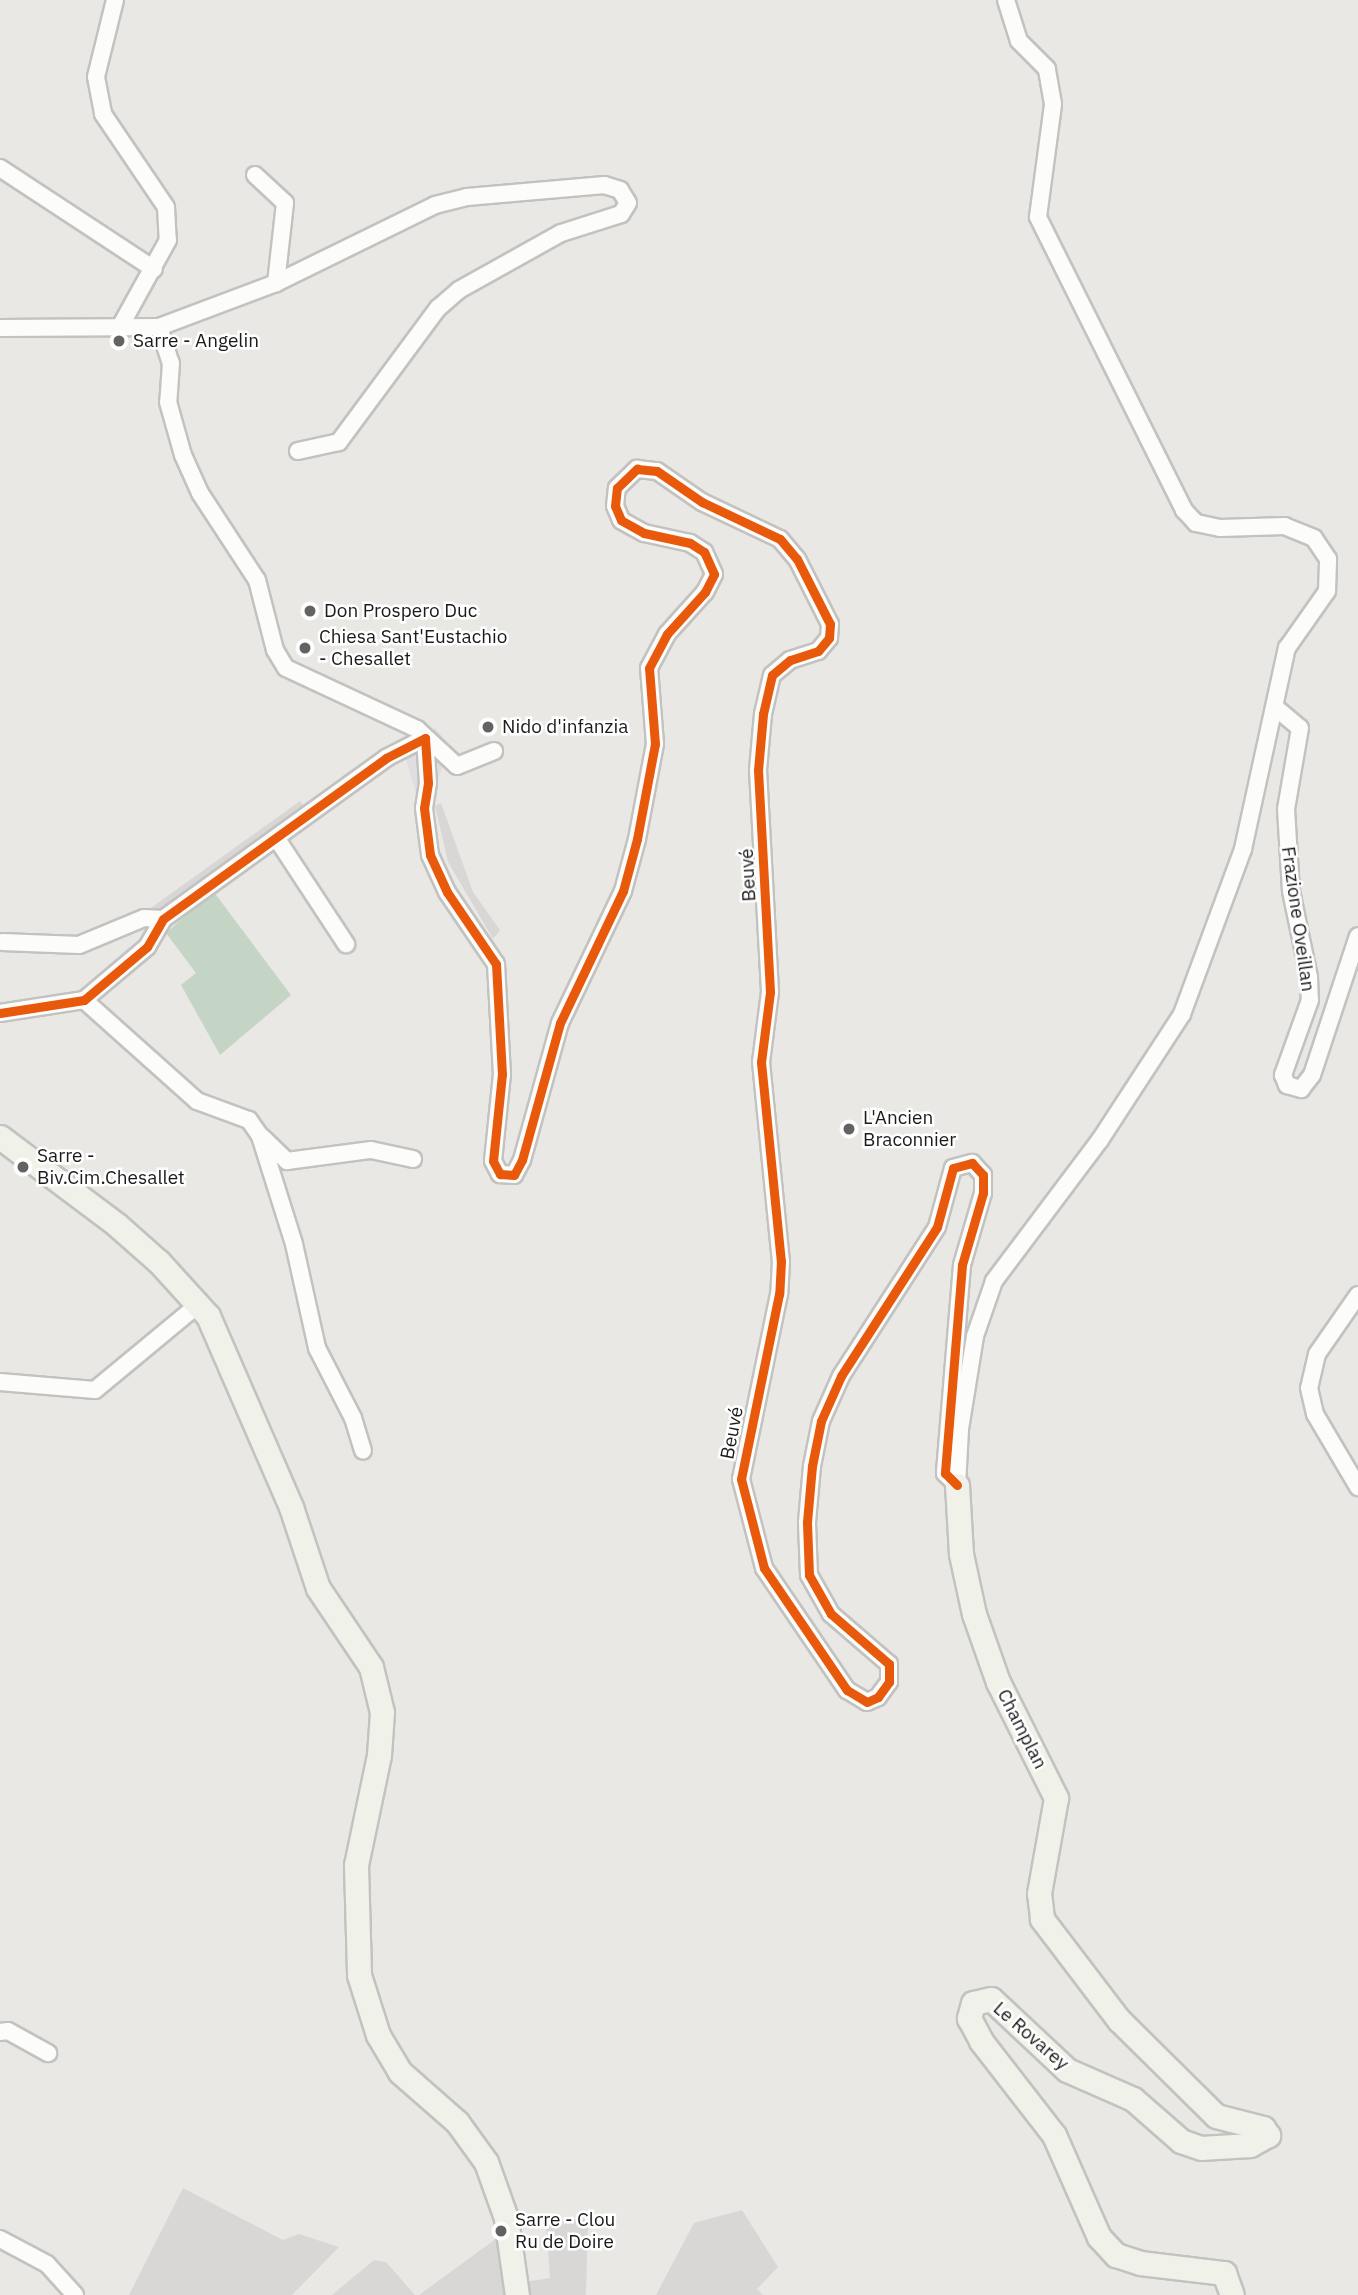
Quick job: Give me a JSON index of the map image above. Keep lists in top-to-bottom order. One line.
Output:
{"streets":{"street":["Beuvé","Frazione Oveillan","Champlan","Le Rovarey"]},"crossings":[["Beuvé","Champlan"],["Champlan","Le Rovarey"]],"places":["Sarre - Angelin","Don Prospero Duc","Chiesa Sant'Eustachio - Chesallet","Nido d'infanzia","L'Ancien Braconnier","Sarre - Biv.Cim.Chesallet","Sarre - Clou Ru de Doire"]}
